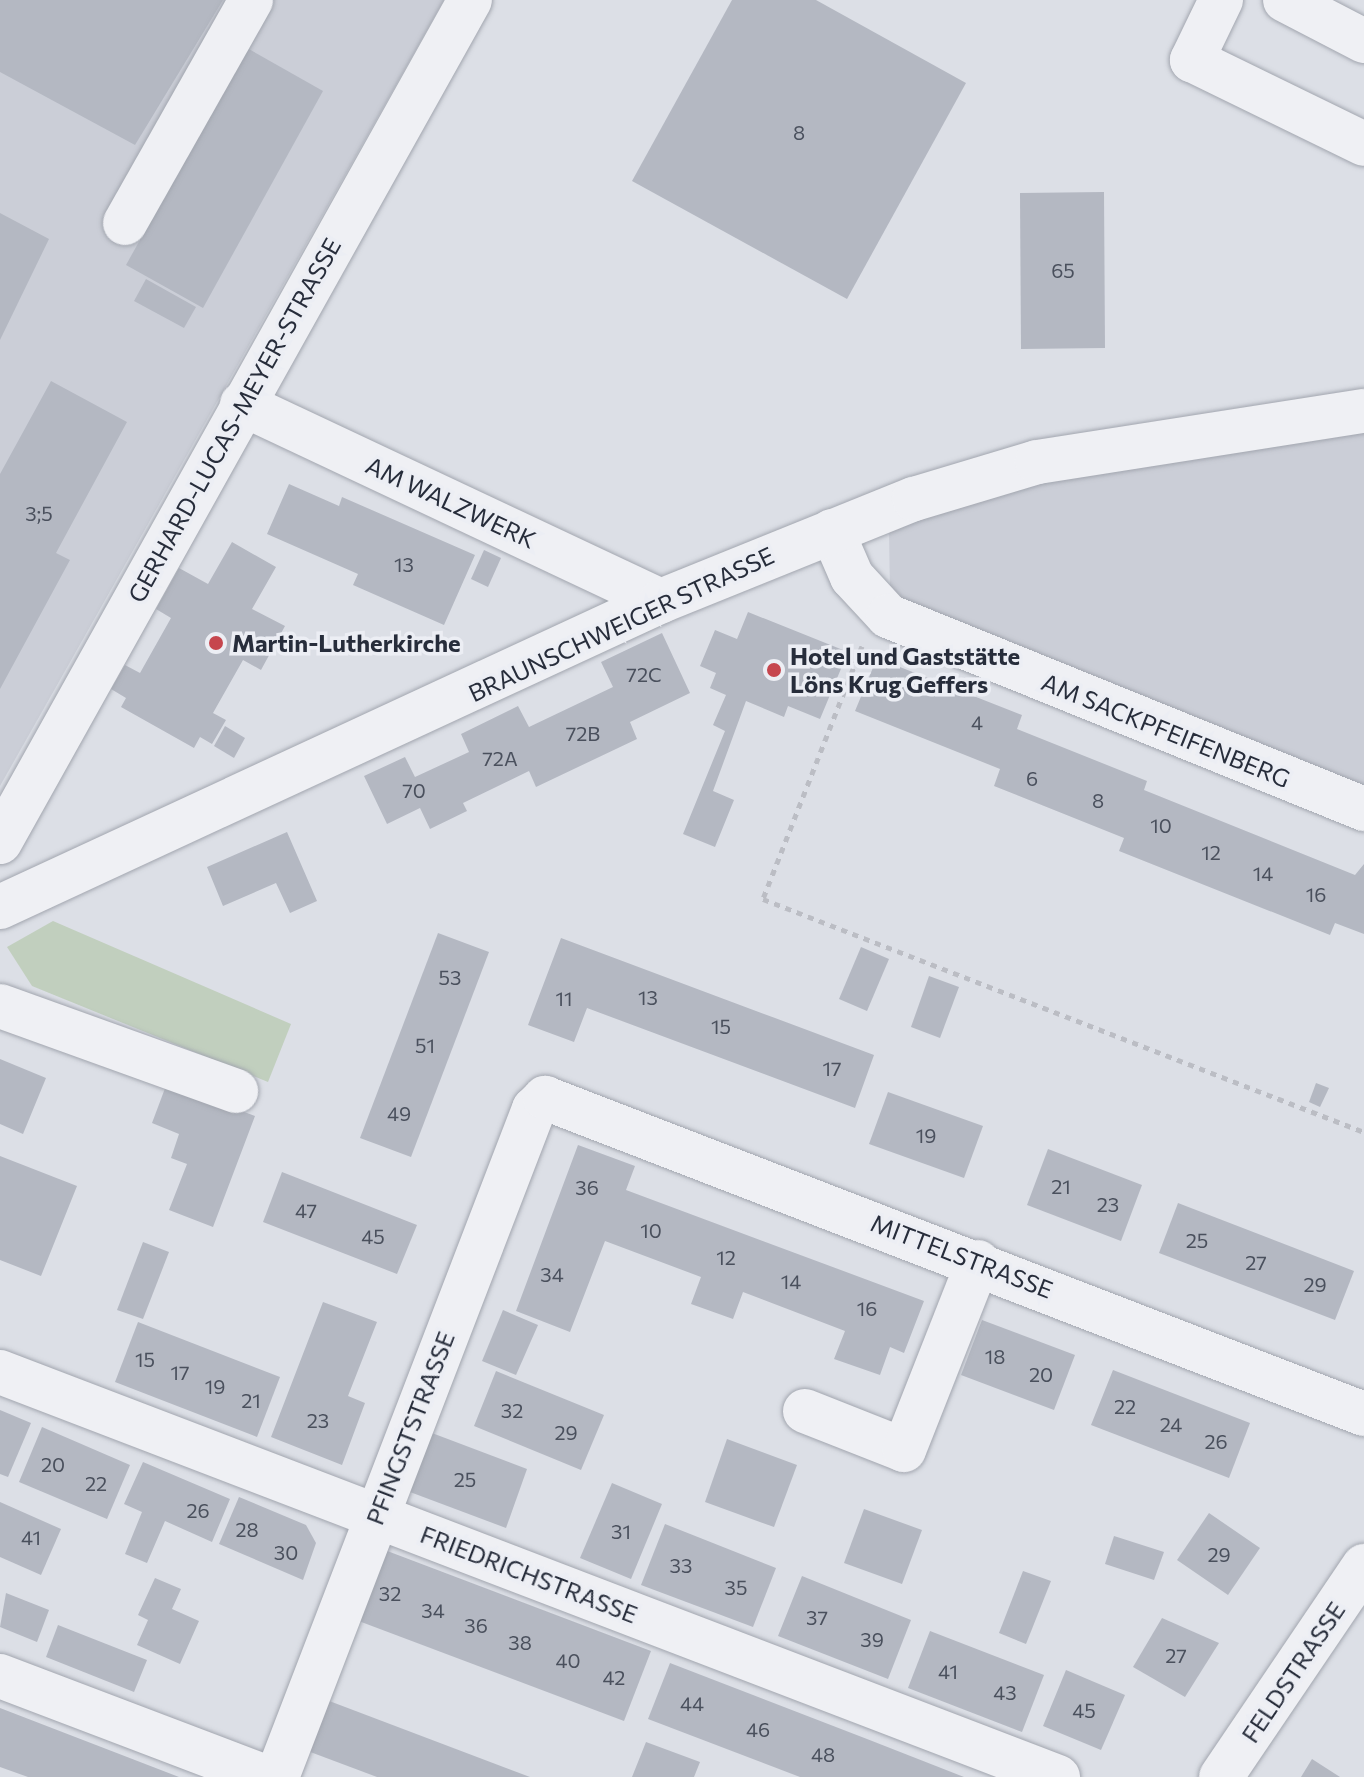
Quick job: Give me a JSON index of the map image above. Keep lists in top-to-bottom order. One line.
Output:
{"streets":{"street":["GERHARD-LUCAS-MEYER-STRASSE","AM WALZWERK","BRAUNSCHWEIGER STRASSE","AM SACKPFEIFENBERG","MITTELSTRASSE","PFINGSTSTRASSE","FRIEDRICHSTRASSE","FELDSTRASSE"]},"crossings":[["GERHARD-LUCAS-MEYER-STRASSE","AM WALZWERK"],["AM WALZWERK","BRAUNSCHWEIGER STRASSE"],["BRAUNSCHWEIGER STRASSE","AM SACKPFEIFENBERG"],["MITTELSTRASSE","PFINGSTSTRASSE"],["PFINGSTSTRASSE","FRIEDRICHSTRASSE"]],"places":["Martin-Lutherkirche","Hotel und Gaststätte Löns Krug Geffers"],"house_numbers":["8","65","3;5","13","72C","4","72B","72A","6","70","8","10","12","14","16","53","13","11","15","51","17","49","19","21","36","23","47","10","45","25","12","27","34","14","29","16","18","15","17","20","19","21","22","32","23","24","29","26","20","25","22","26","28","31","41","30","29","33","35","32","34","37","36","39","38","27","40","41","42","43","44","45","46","48"]}
